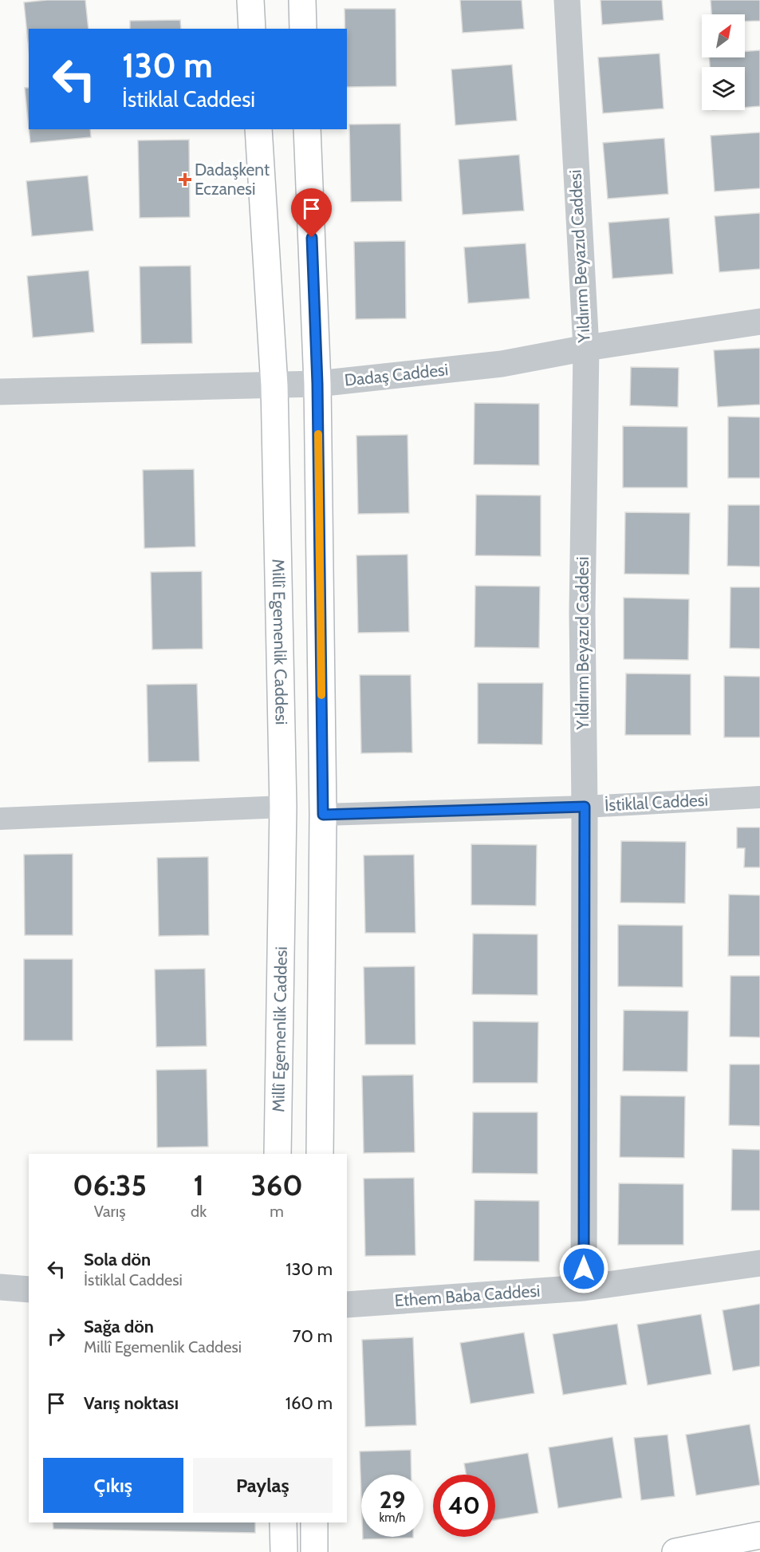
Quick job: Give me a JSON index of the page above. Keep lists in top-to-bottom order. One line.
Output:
{"streets":{"main road":["Millî Egemenlik Caddesi"],"street":["Yıldırım Beyazıd Caddesi","Dadaş Caddesi","İstiklal Caddesi","Ethem Baba Caddesi"]},"crossings":[["Yıldırım Beyazıd Caddesi","Dadaş Caddesi"],["Yıldırım Beyazıd Caddesi","İstiklal Caddesi"],["Yıldırım Beyazıd Caddesi","Ethem Baba Caddesi"],["Dadaş Caddesi","Millî Egemenlik Caddesi"]],"places":{"health":["Dadaşkent Eczanesi"]},"north":"top right","page":{"turn":["130 m","İstiklal Caddesi"],"eta":["06:35","Varış","1","dk","360","m"],"list":[{"name":"Sola dön","note":"İstiklal Caddesi","value":"130 m"},{"name":"Sağa dön","note":"Millî Egemenlik Caddesi","value":"70 m"},{"name":"Varış noktası","value":"160 m"}],"buttons":["Çıkış","Paylaş"],"speed":"29 km/h","limit":"40"}}
